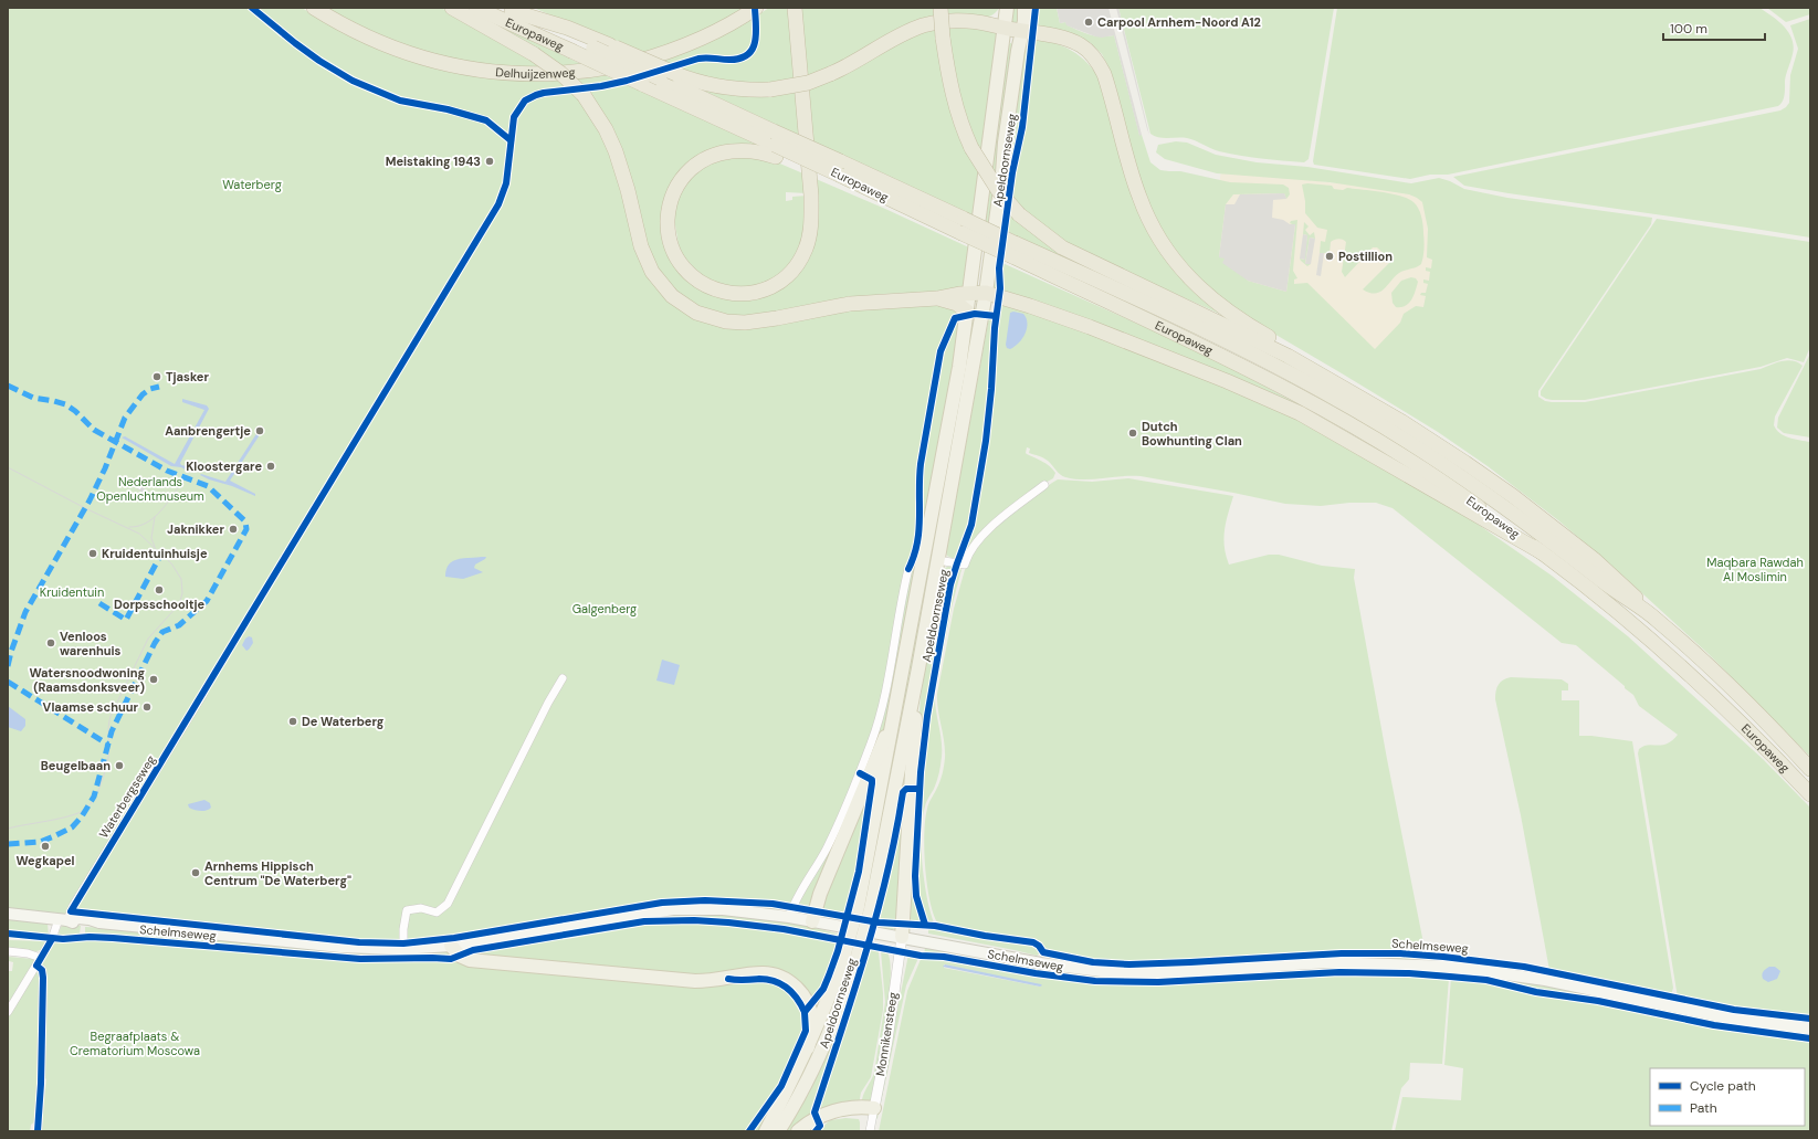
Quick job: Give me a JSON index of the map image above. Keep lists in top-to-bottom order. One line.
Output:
{"streets":{"highway":["Europaweg","Delhuijzenweg"],"main road":["Apeldoornseweg","Schelmseweg"],"street":["Waterbergseweg","Monnikensteeg"]},"crossings":[["Waterbergseweg","Schelmseweg"],["Schelmseweg","Monnikensteeg"]],"parks":["Waterberg","Nederlands Openluchtmuseum","Maqbara Rawdah Al Moslimin","Kruidentuin","Galgenberg","Begraafplaats & Crematorium Moscowa"],"places":["Carpool Arnhem-Noord A12","Meistaking 1943","Postillion","Tjasker","Aanbrengertje","Dutch Bowhunting Clan","Kloostergare","Jaknikker","Kruidentuinhuisje","Dorpsschooltje","Venloos warenhuis","Watersnoodwoning (Raamsdonksveer)","Vlaamse schuur","De Waterberg","Beugelbaan","Wegkapel","Arnhems Hippisch Centrum \"De Waterberg\""],"legend":["Cycle path","Path"],"scale_bar":"100 m"}
